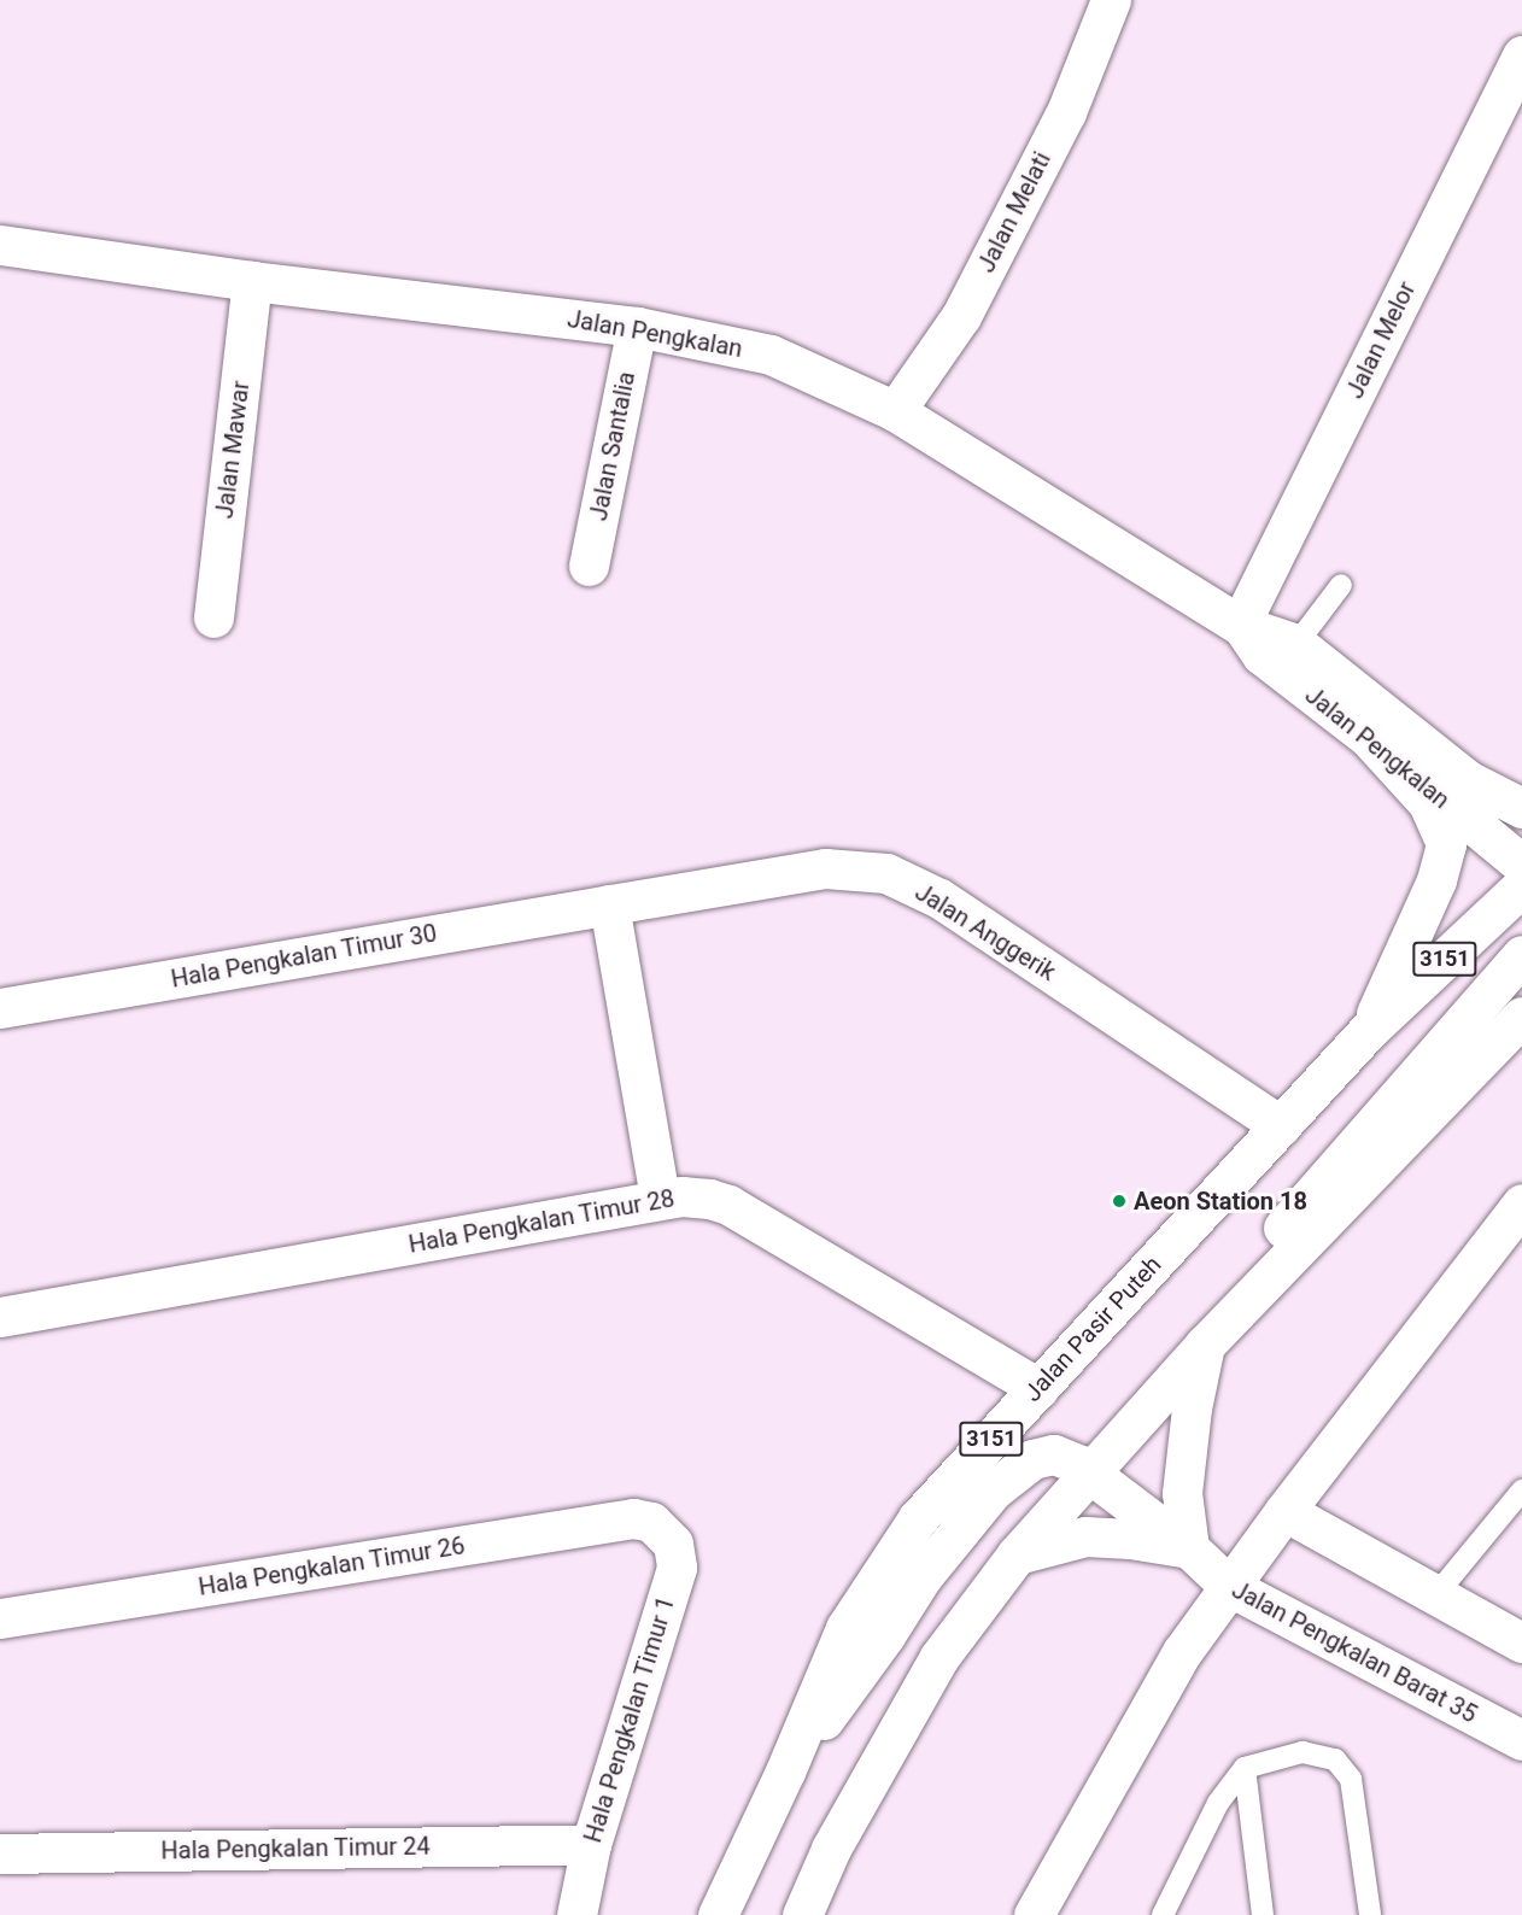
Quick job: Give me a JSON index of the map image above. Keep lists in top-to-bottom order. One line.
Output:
{"streets":{"street":["Jalan Melati","Jalan Pengkalan","Jalan Melor","Jalan Santalia","Jalan Mawar","Jalan Anggerik","Hala Pengkalan Timur 30","3151","Hala Pengkalan Timur 28","Jalan Pasir Puteh","Hala Pengkalan Timur 26","Jalan Pengkalan Barat 35","Hala Pengkalan Timur 1","Hala Pengkalan Timur 24"]},"crossings":[["Jalan Melati","Jalan Pengkalan"],["Jalan Pengkalan","Jalan Melor"],["Jalan Pengkalan","Jalan Santalia"],["Jalan Pengkalan","Jalan Mawar"],["Jalan Anggerik","Hala Pengkalan Timur 30"],["Jalan Anggerik","Jalan Pasir Puteh"],["Hala Pengkalan Timur 28","Jalan Pasir Puteh"],["Hala Pengkalan Timur 26","Hala Pengkalan Timur 1"],["Hala Pengkalan Timur 1","Hala Pengkalan Timur 24"]],"places":["Aeon Station 18"]}
